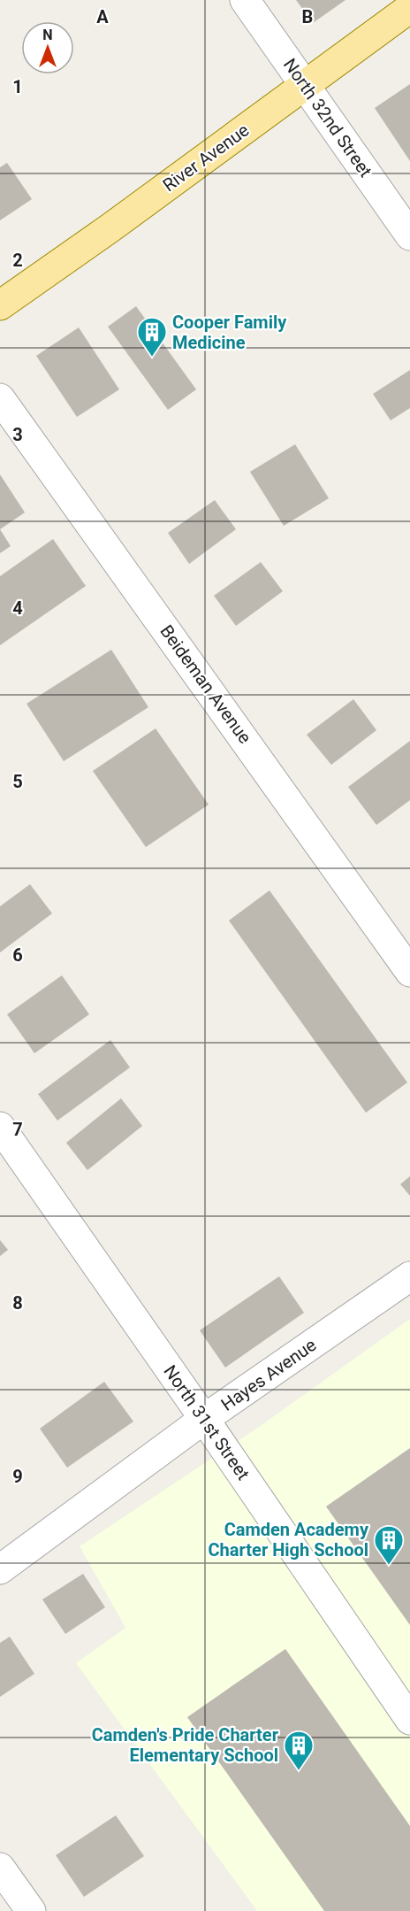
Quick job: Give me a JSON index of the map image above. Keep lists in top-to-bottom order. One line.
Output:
{"streets":{"main road":["River Avenue"],"street":["North 32nd Street","Beideman Avenue","Hayes Avenue","North 31st Street"]},"crossings":[["North 32nd Street","River Avenue"],["Hayes Avenue","North 31st Street"]],"places":{"building":["Cooper Family Medicine","Camden Academy Charter High School","Camden's Pride Charter Elementary School"]},"north":"top","grid":{"columns":["A","B"],"rows":["1","2","3","4","5","6","7","8","9"]}}
